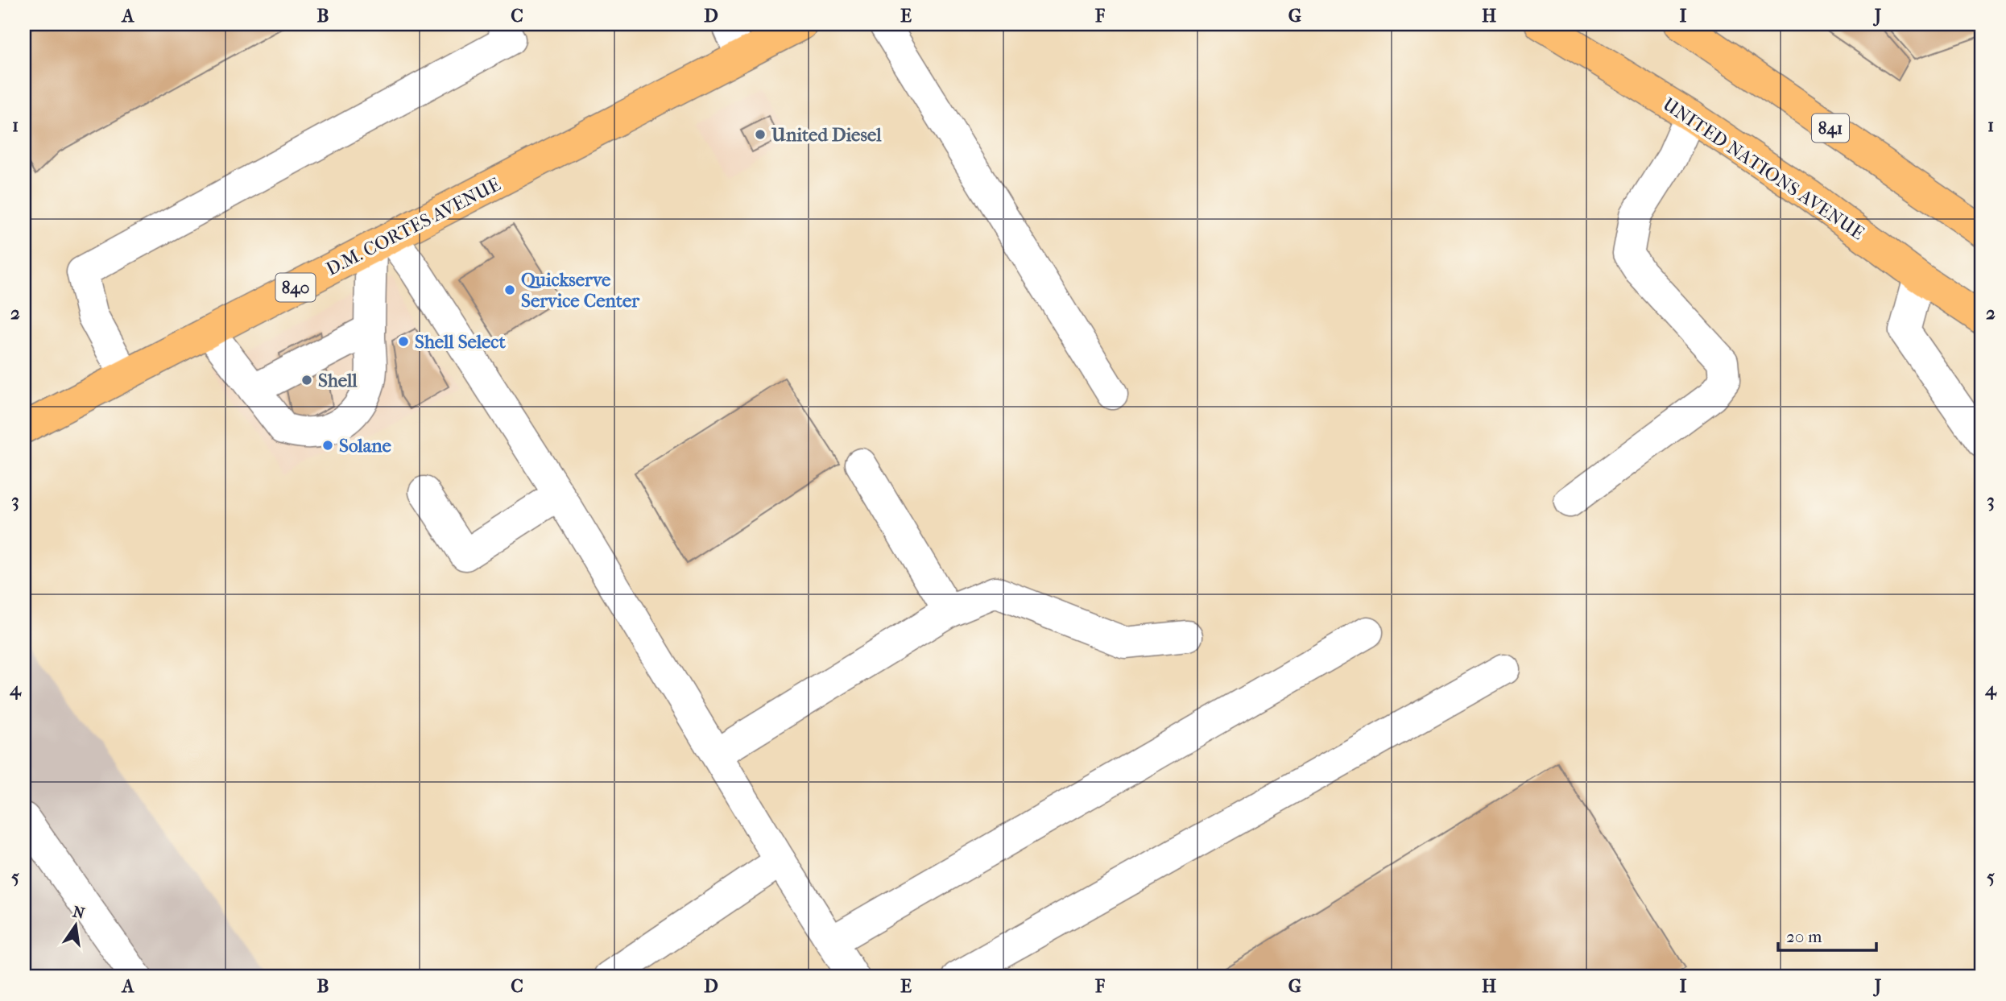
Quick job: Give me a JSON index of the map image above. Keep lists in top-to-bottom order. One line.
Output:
{"streets":{"main road":["841","UNITED NATIONS AVENUE","D.M. CORTES AVENUE","840"]},"places":["United Diesel","Quickserve Service Center","Shell Select","Shell","Solane"],"scale_bar":"20 m","north":"top","grid":{"columns":["A","B","C","D","E","F","G","H","I","J"],"rows":["1","2","3","4","5"]}}
